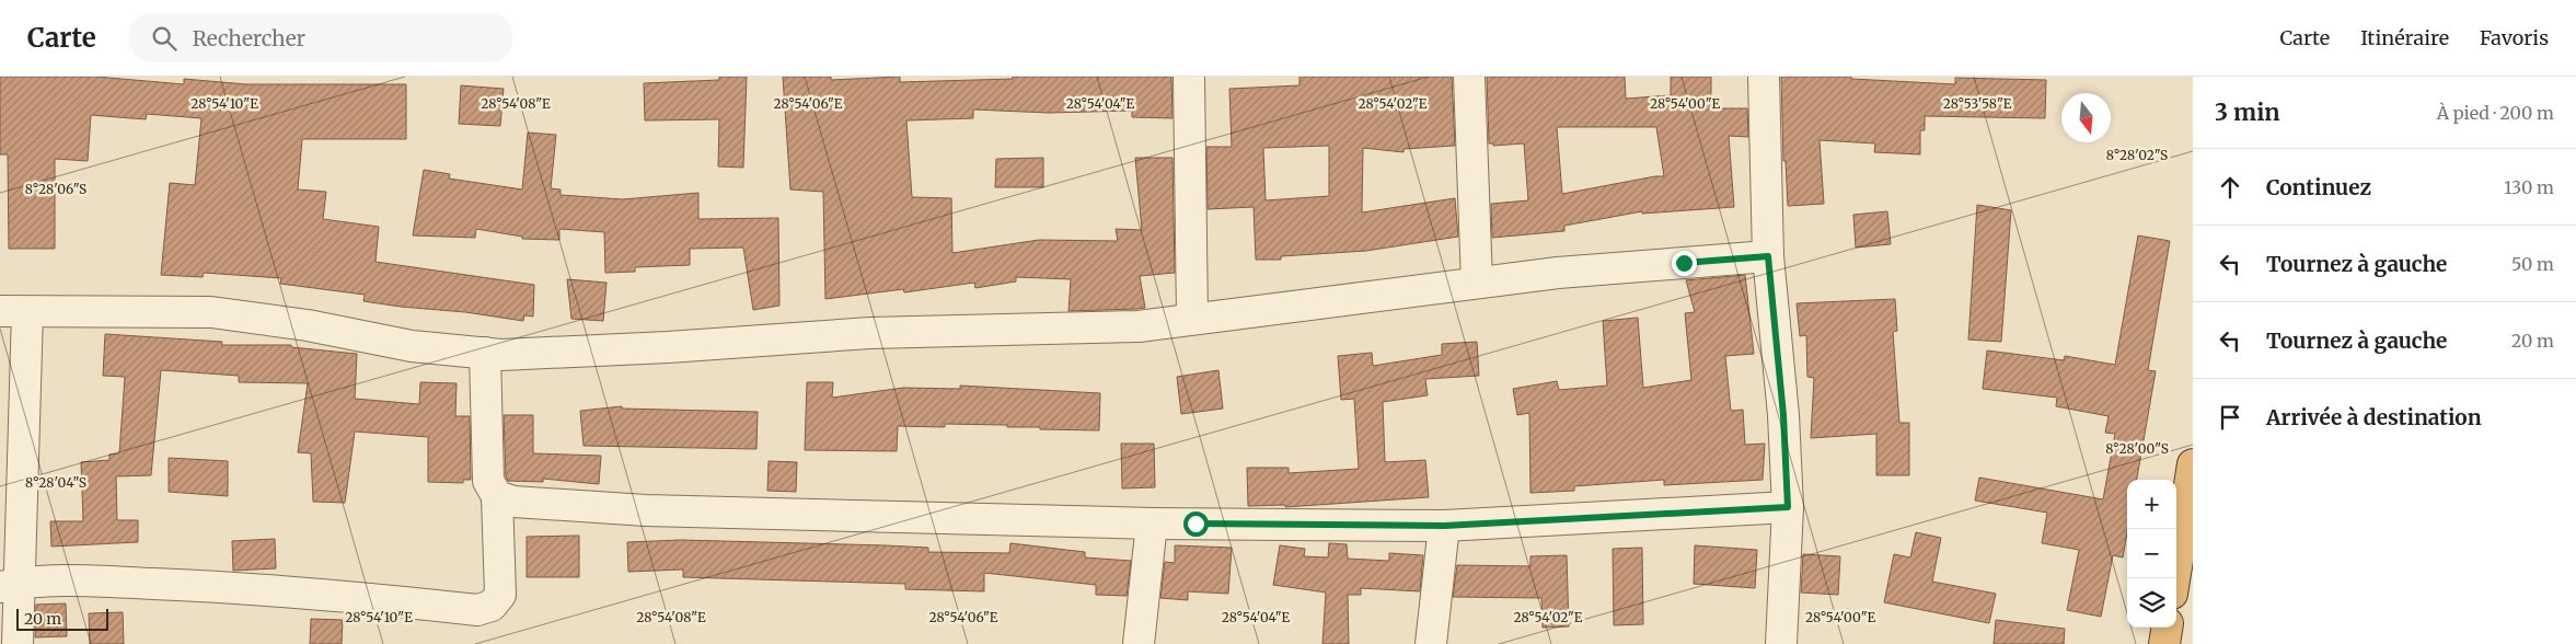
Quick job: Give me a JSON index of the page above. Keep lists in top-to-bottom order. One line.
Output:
{"scale_bar":"20 m","north":"bottom","page":{"header":"Carte","search":"Rechercher","nav":["Carte","Itinéraire","Favoris"],"heading":["3 min","À pied · 200 m"],"list":[["Continuez","130 m"],["Tournez à gauche","50 m"],["Tournez à gauche","20 m"],"Arrivée à destination"],"map_buttons":["+","−"],"scale":"20 m"},"coordinates":["28°54'10\"E","28°54'08\"E","28°54'06\"E","28°54'04\"E","28°54'02\"E","28°54'00\"E","28°53'58\"E","8°28'02\"S","8°28'06\"S","8°28'00\"S","8°28'04\"S"]}
